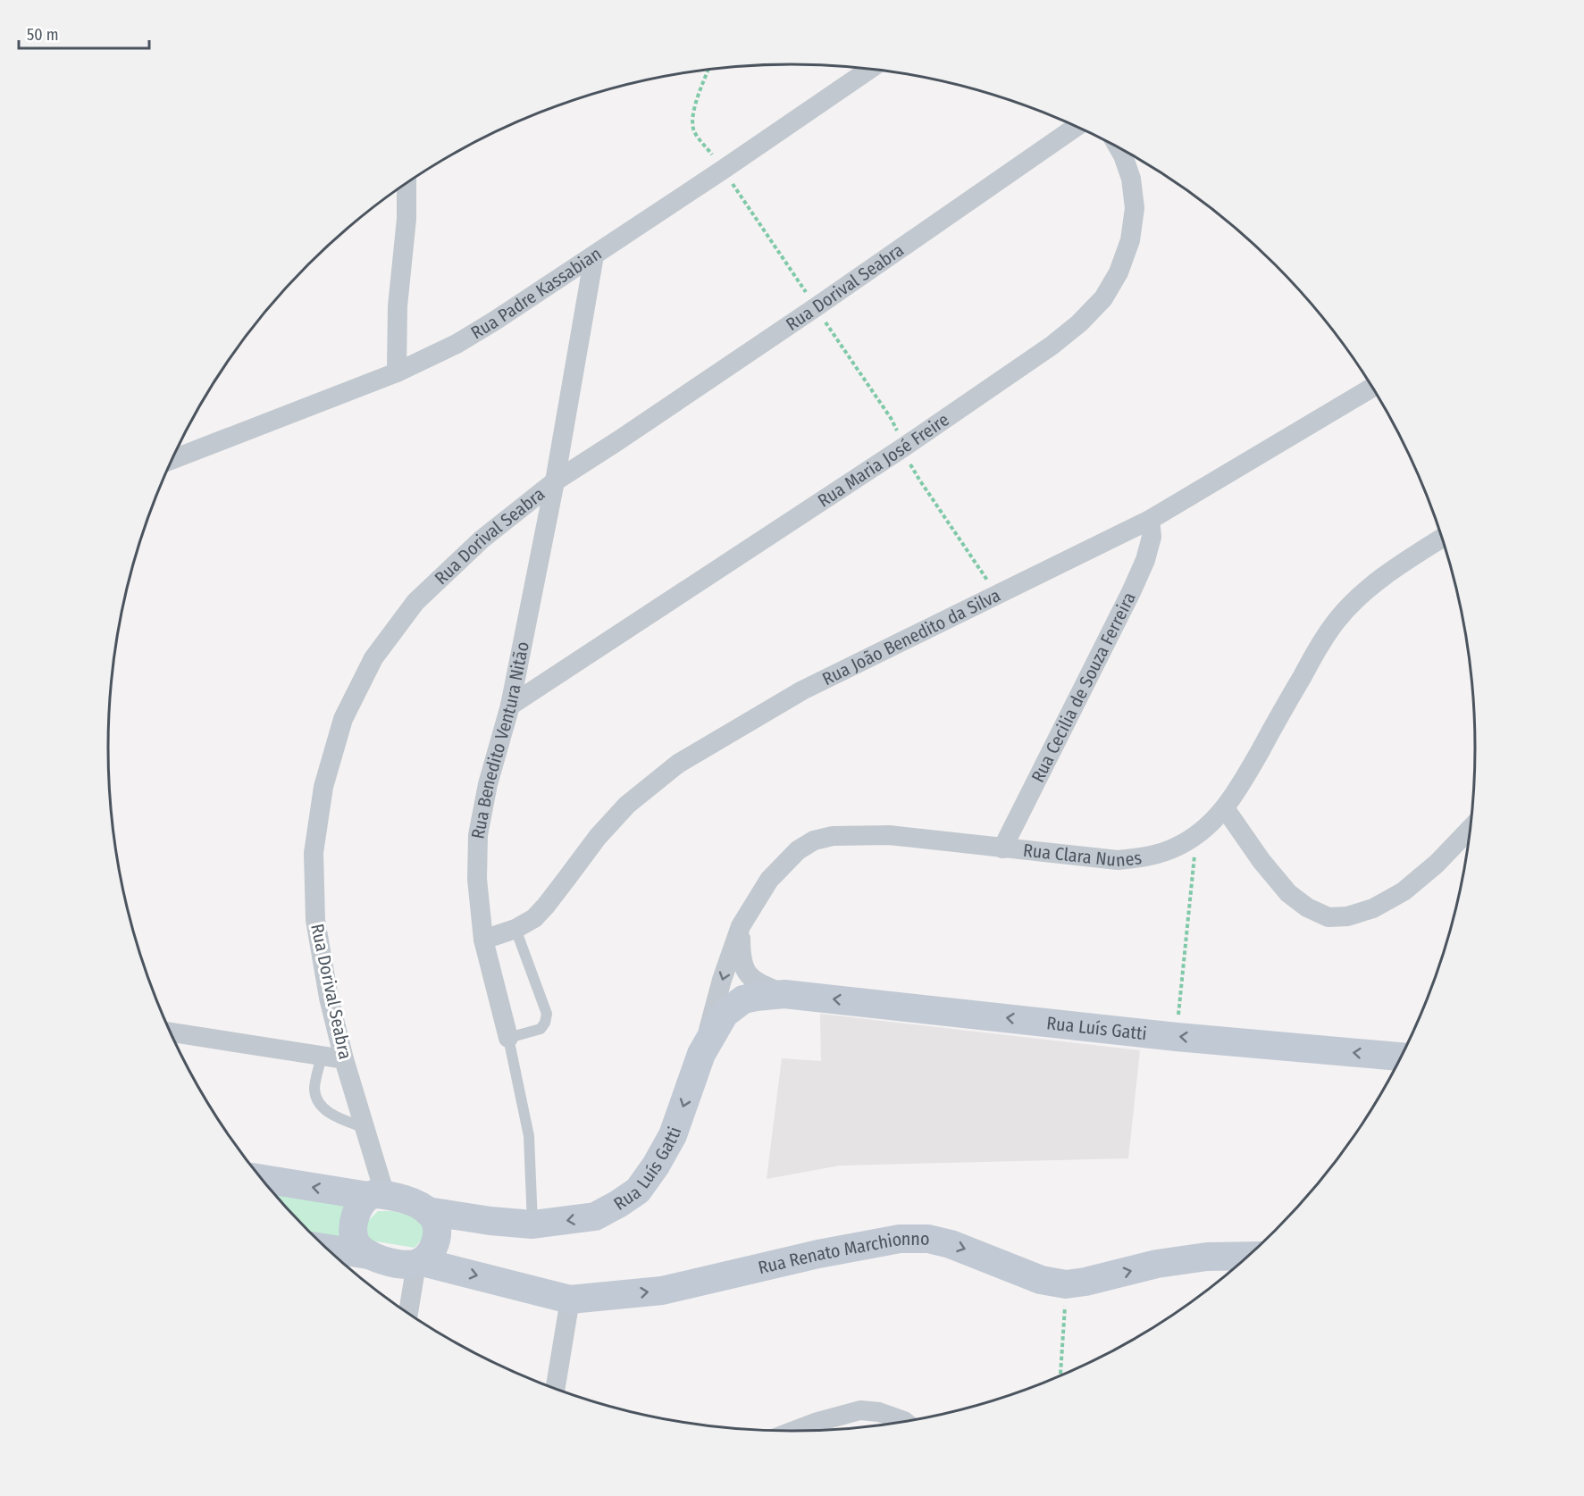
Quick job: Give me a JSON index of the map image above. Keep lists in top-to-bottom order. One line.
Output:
{"streets":{"street":["Rua Dorival Seabra","Rua Padre Kassabian","Rua Maria José Freire","Rua João Benedito da Silva","Rua Cecilia de Souza Ferreira","Rua Benedito Ventura Nitão","Rua Clara Nunes","Rua Luís Gatti","Rua Renato Marchionno"]},"crossings":[["Rua Dorival Seabra","Rua Benedito Ventura Nitão"],["Rua Dorival Seabra","Rua Luís Gatti"],["Rua Dorival Seabra","Rua Renato Marchionno"],["Rua Padre Kassabian","Rua Benedito Ventura Nitão"],["Rua Maria José Freire","Rua Benedito Ventura Nitão"],["Rua João Benedito da Silva","Rua Cecilia de Souza Ferreira"],["Rua João Benedito da Silva","Rua Benedito Ventura Nitão"],["Rua Cecilia de Souza Ferreira","Rua Clara Nunes"],["Rua Benedito Ventura Nitão","Rua Luís Gatti"],["Rua Clara Nunes","Rua Luís Gatti"],["Rua Luís Gatti","Rua Renato Marchionno"]],"one_way":["Rua Luís Gatti","Rua Renato Marchionno"],"scale_bar":"50 m"}
